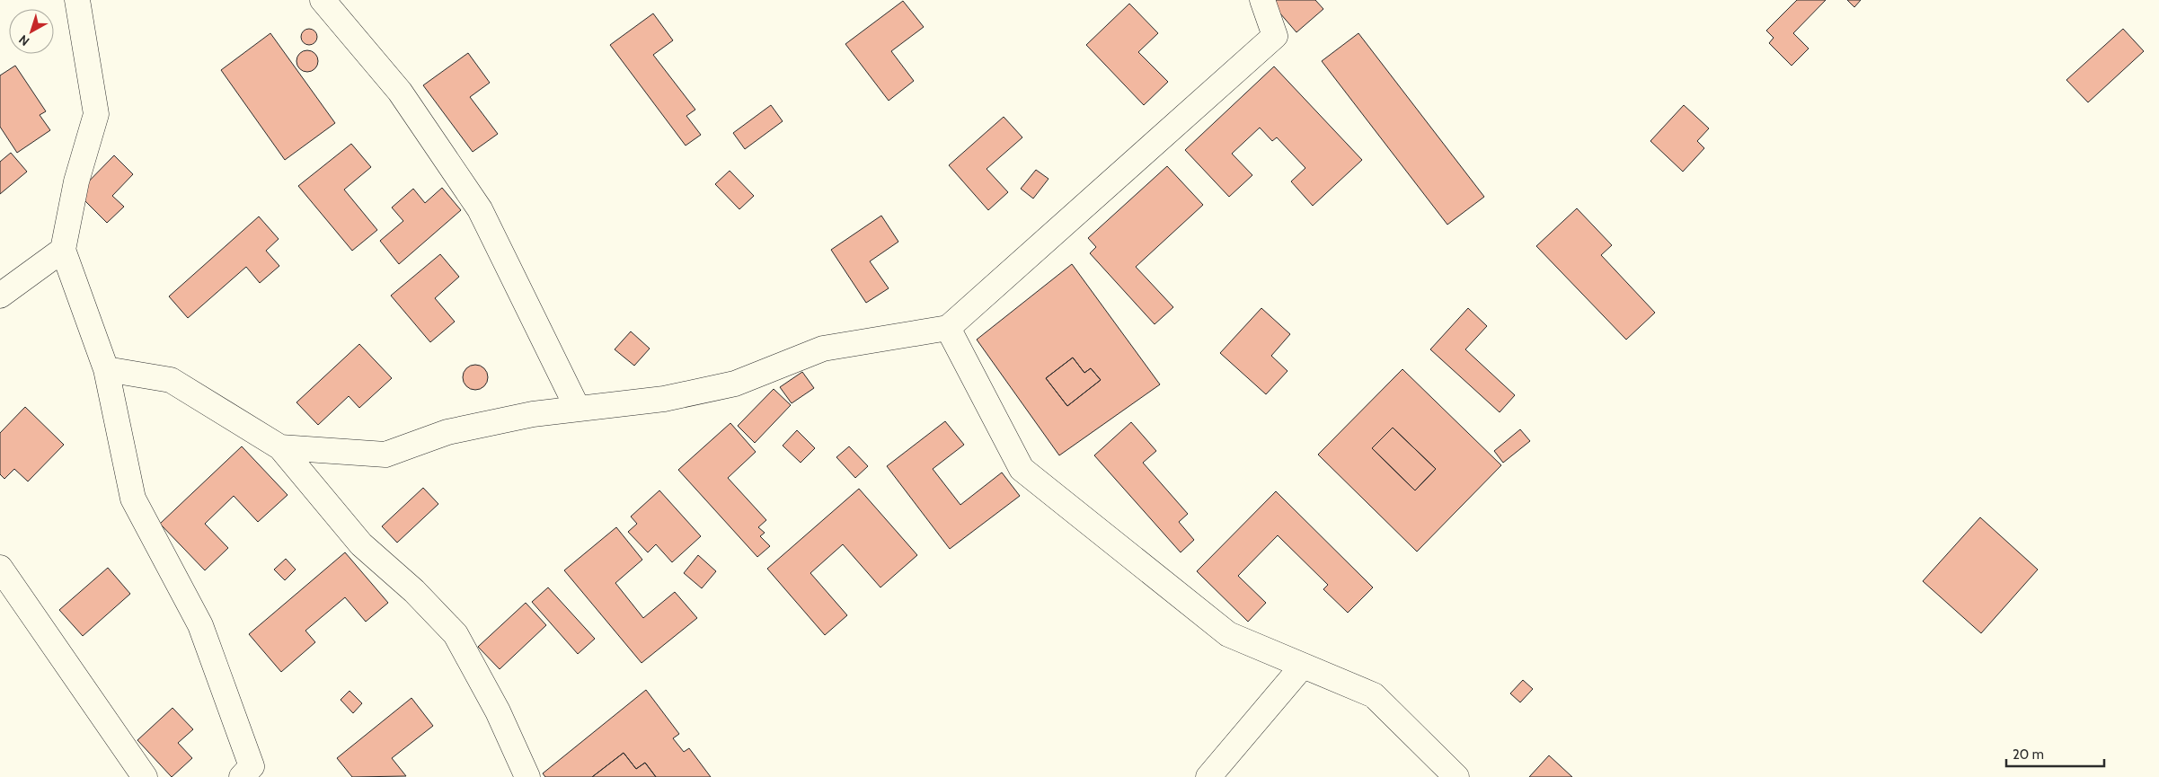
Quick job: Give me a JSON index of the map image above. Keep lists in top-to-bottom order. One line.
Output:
{"scale_bar":"20 m","north":"bottom left"}
